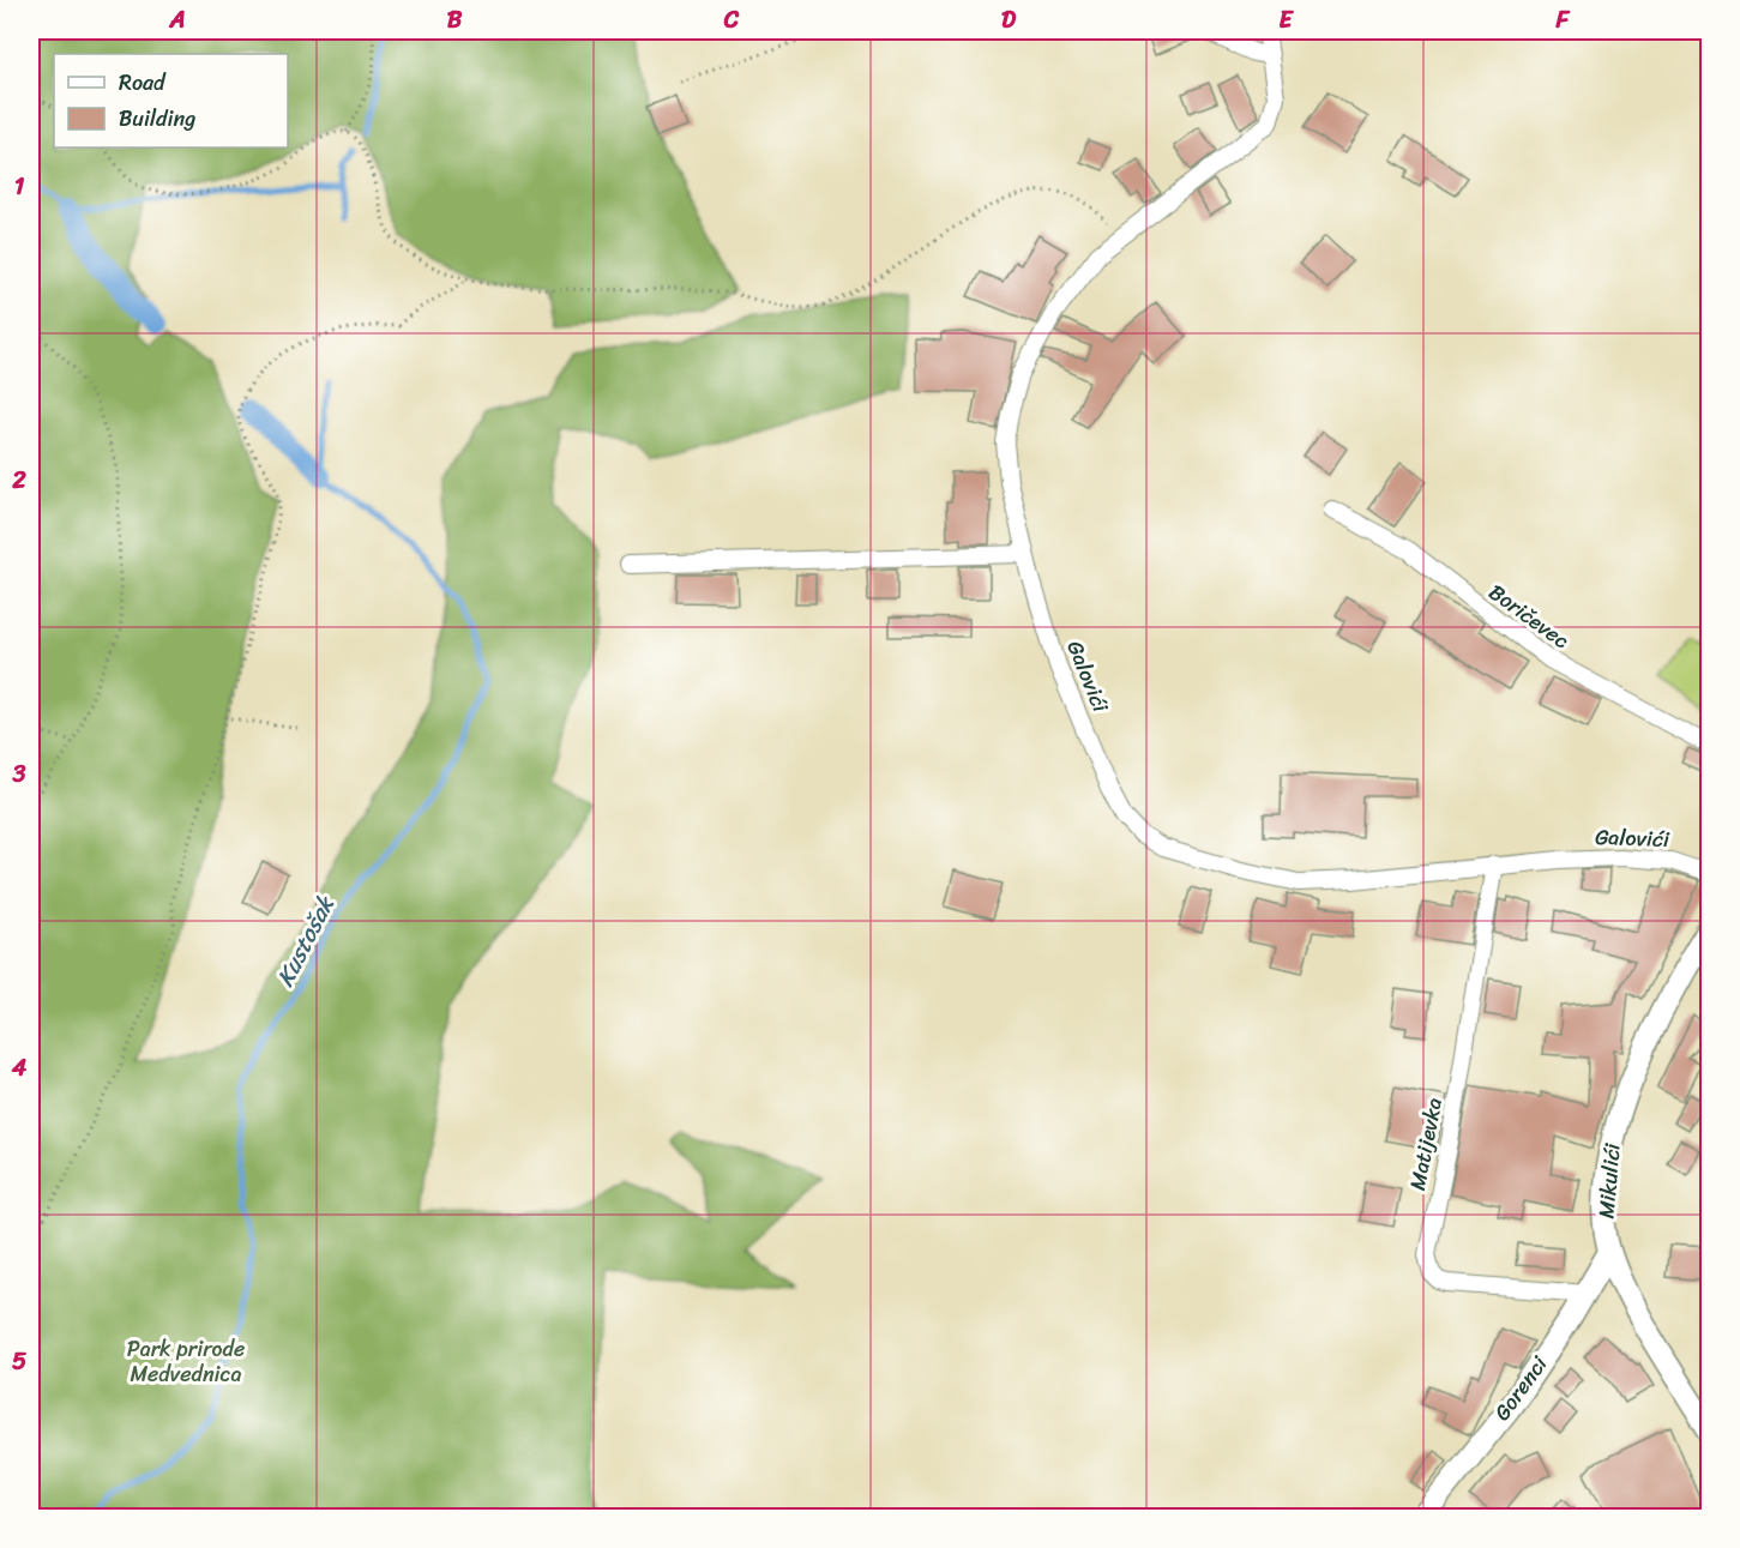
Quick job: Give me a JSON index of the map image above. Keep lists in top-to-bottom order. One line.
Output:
{"streets":{"street":["Boričevec","Galovići","Matijevka","Mikulići","Gorenci"]},"crossings":[["Galovići","Matijevka"],["Matijevka","Gorenci"],["Mikulići","Gorenci"]],"water":["Kustošak"],"parks":["Park prirode Medvednica"],"legend":["Road","Building"],"grid":{"columns":["A","B","C","D","E","F"],"rows":["1","2","3","4","5"]}}
